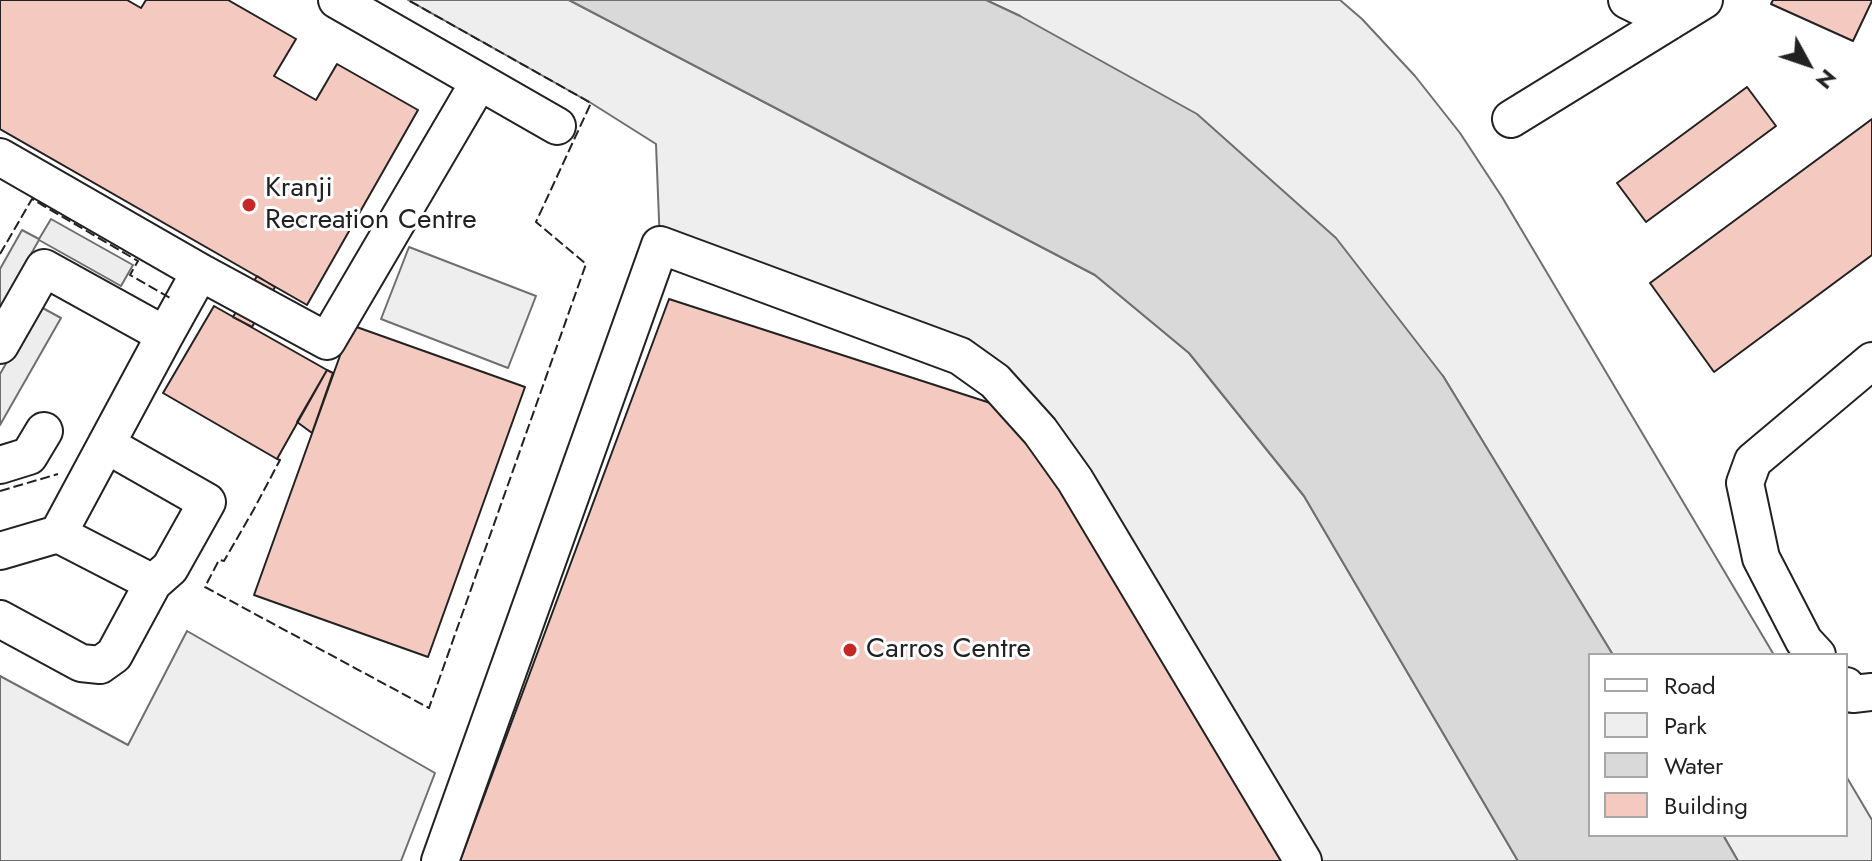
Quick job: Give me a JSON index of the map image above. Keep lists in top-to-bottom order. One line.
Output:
{"places":["Kranji Recreation Centre","Carros Centre"],"legend":["Road","Park","Water","Building"],"north":"bottom right"}
